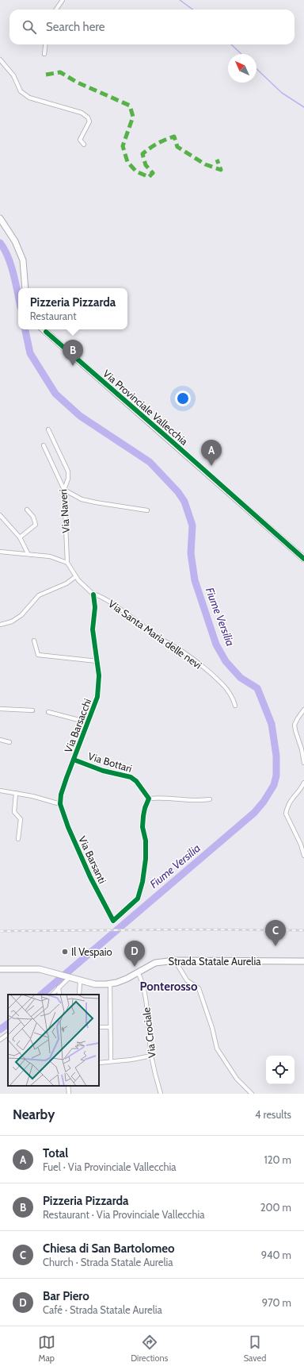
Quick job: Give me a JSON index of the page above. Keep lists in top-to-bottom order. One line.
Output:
{"streets":{"main road":["Via Provinciale Vallecchia","Strada Statale Aurelia"],"street":["Via Naveri","Via Santa Maria delle nevi","Via Barsacchi","Via Bottari","Via Barsanti","Via Crociale"]},"crossings":[["Via Naveri","Via Santa Maria delle nevi"],["Via Santa Maria delle nevi","Via Barsacchi"],["Via Barsacchi","Via Bottari"],["Via Barsacchi","Via Barsanti"],["Via Bottari","Via Barsanti"],["Strada Statale Aurelia","Via Crociale"]],"districts":["Ponterosso"],"water":["Fiume Versilia"],"places":["Il Vespaio"],"north":"top left","page":{"search":"Search here","popup":["Pizzeria Pizzarda","Restaurant"],"pins":["B","A","C","D"],"heading":["Nearby","4 results"],"list":[{"mark":"A","name":"Total","note":"Fuel · Via Provinciale Vallecchia","value":"120 m"},{"mark":"B","name":"Pizzeria Pizzarda","note":"Restaurant · Via Provinciale Vallecchia","value":"200 m"},{"mark":"C","name":"Chiesa di San Bartolomeo","note":"Church · Strada Statale Aurelia","value":"940 m"},{"mark":"D","name":"Bar Piero","note":"Café · Strada Statale Aurelia","value":"970 m"}],"nav":["Map","Directions","Saved"]}}
